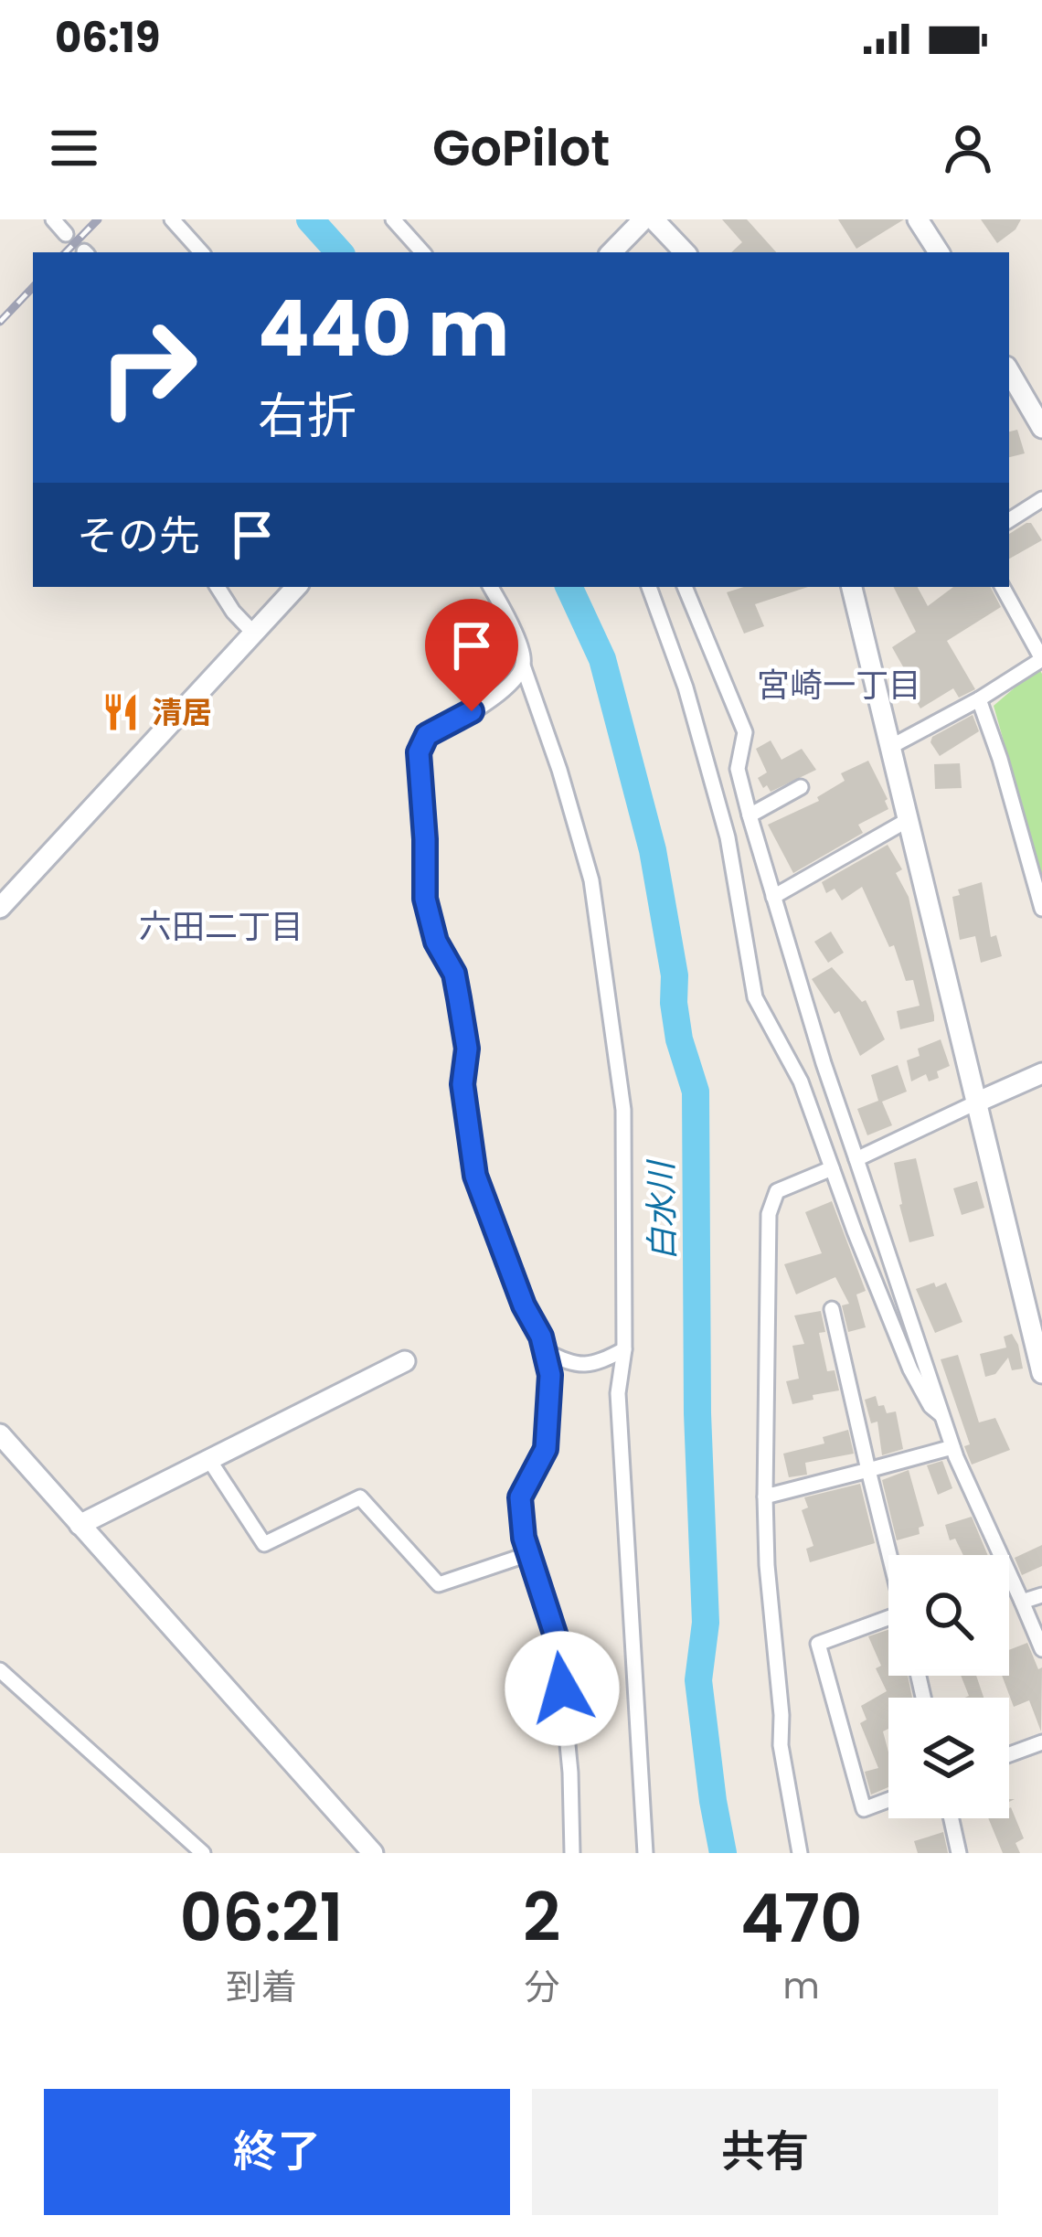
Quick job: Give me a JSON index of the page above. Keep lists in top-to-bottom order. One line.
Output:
{"districts":["宮崎一丁目","六田二丁目"],"water":["白水川"],"places":{"restaurant":["清居"]},"page":{"status":"06:19","header":"GoPilot","turn":["440 m","右折"],"then":"その先","eta":["06:21","到着","2","分","470","m"],"buttons":["終了","共有"]}}
